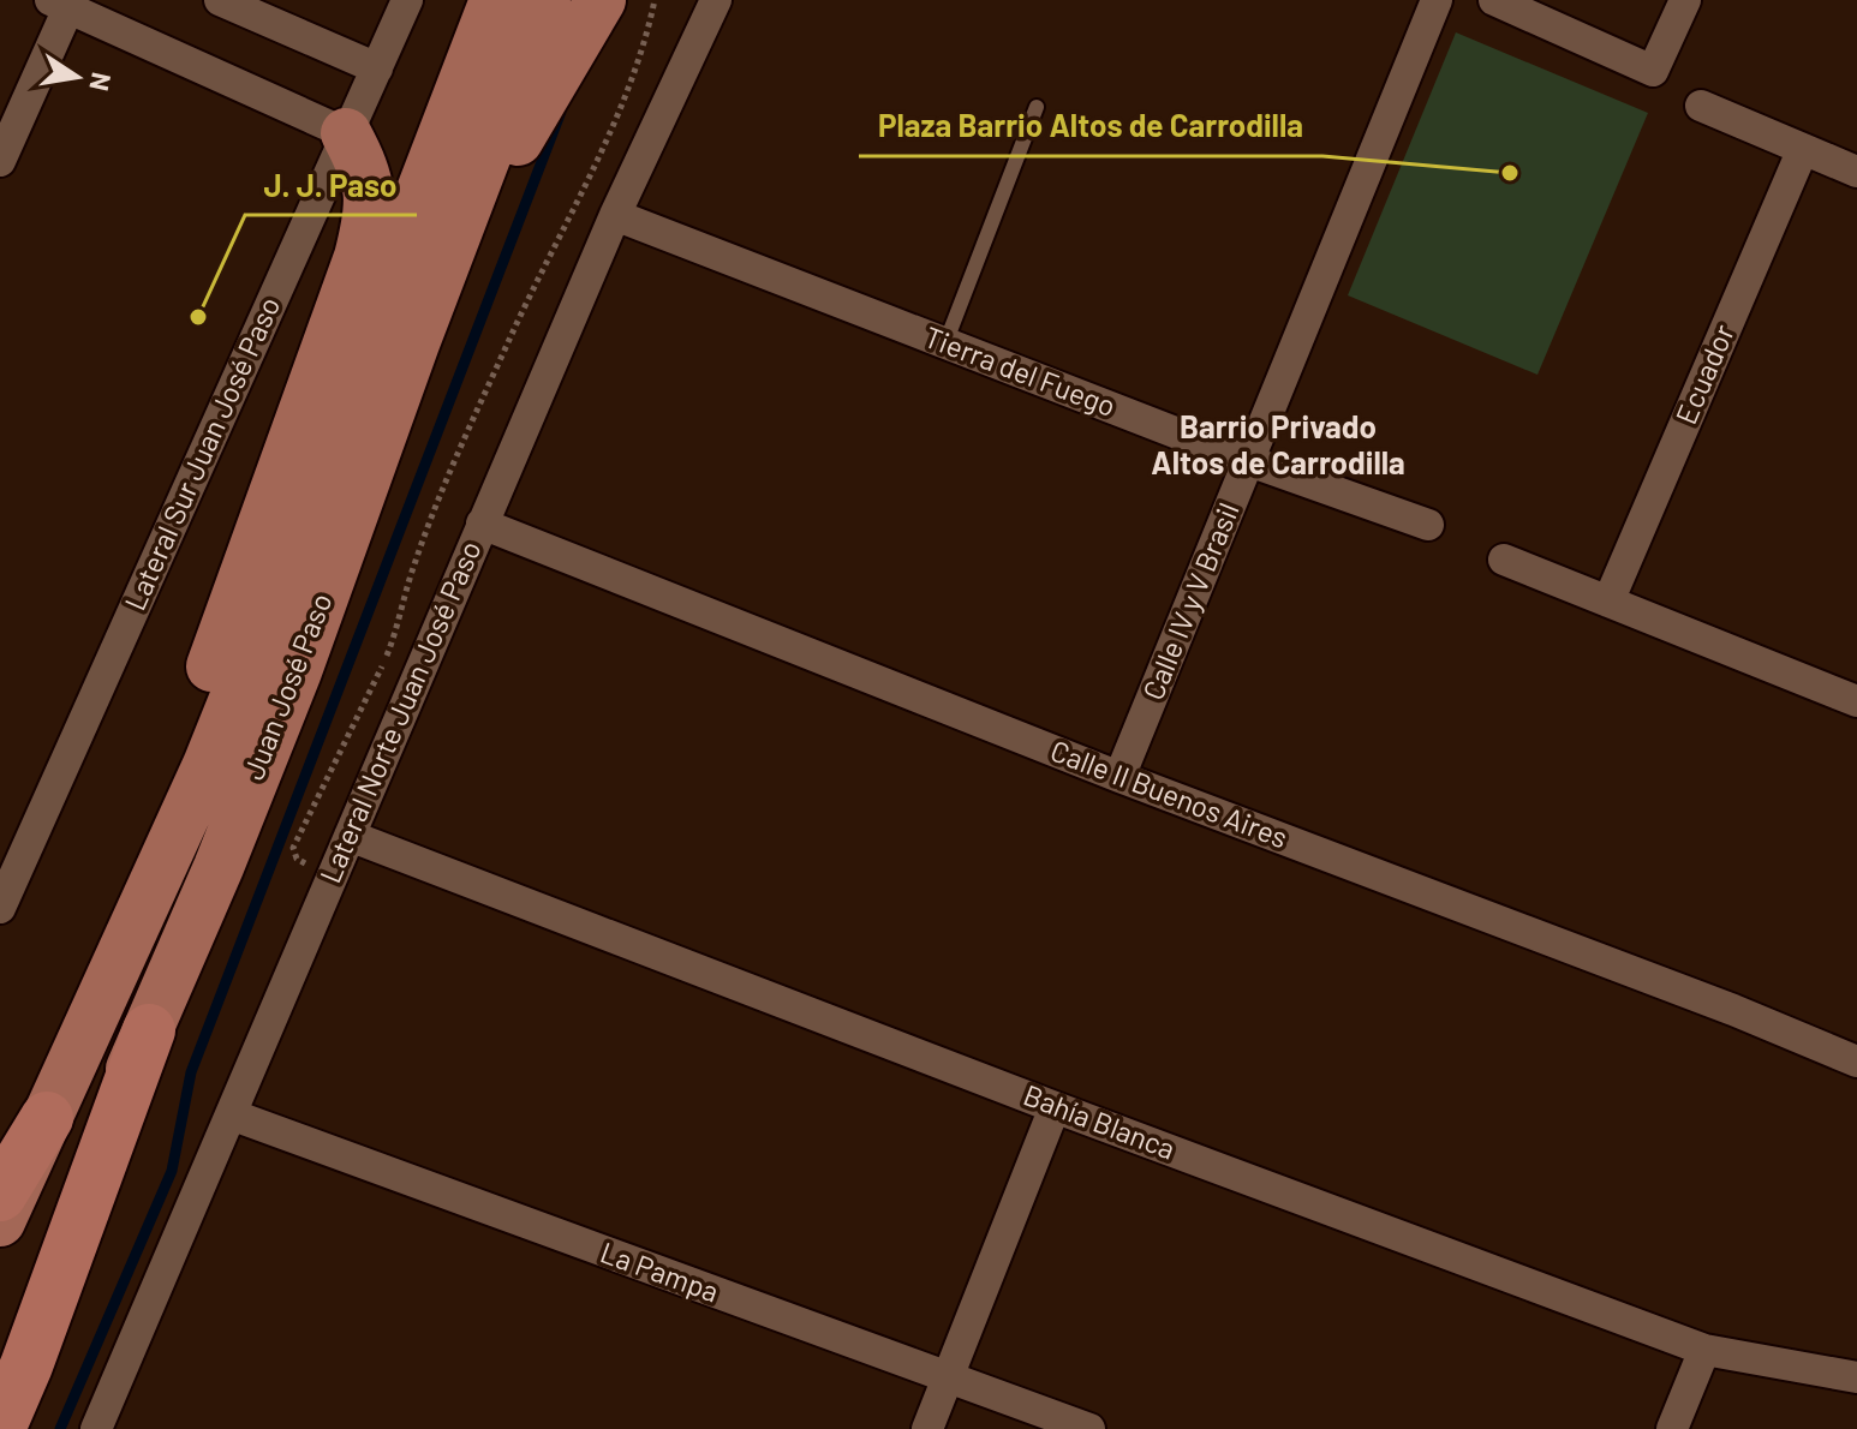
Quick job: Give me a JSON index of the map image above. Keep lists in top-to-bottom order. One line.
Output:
{"streets":{"highway":["Juan José Paso"],"street":["Tierra del Fuego","Ecuador","Lateral Sur Juan José Paso","Calle IV y V Brasil","Lateral Norte Juan José Paso","Calle II Buenos Aires","Bahía Blanca","La Pampa"]},"crossings":[["Tierra del Fuego","Calle IV y V Brasil"],["Tierra del Fuego","Lateral Norte Juan José Paso"],["Calle IV y V Brasil","Calle II Buenos Aires"],["Lateral Norte Juan José Paso","Calle II Buenos Aires"],["Lateral Norte Juan José Paso","Bahía Blanca"],["Lateral Norte Juan José Paso","La Pampa"]],"districts":["Barrio Privado Altos de Carrodilla"],"places":["Plaza Barrio Altos de Carrodilla","J. J. Paso"],"north":"right"}
